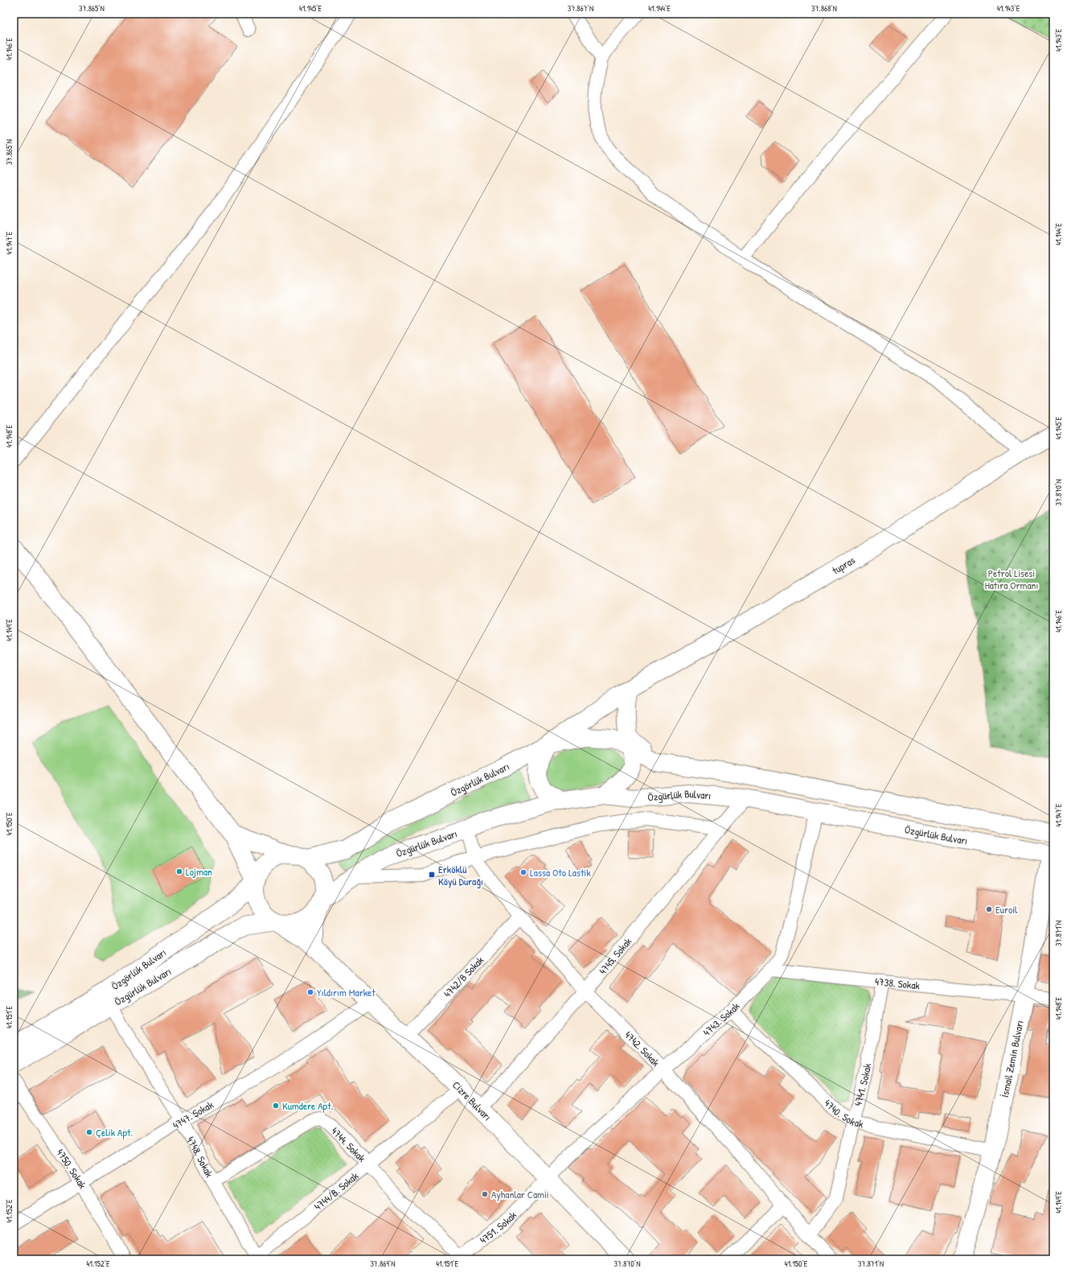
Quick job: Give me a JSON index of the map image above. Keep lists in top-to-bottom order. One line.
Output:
{"streets":{"main road":["tupras","Özgörlük Bulvarı","Özgürlük Bulvarı","İsmail Zemin Bulvarı","Cizre Bulvarı"],"street":["4745. Sokak","4742/B Sokak","4738. Sokak","4743. Sokak","4742. Sokak","4741. Sokak","4740. Sokak","4747. Sokak","4744. Sokak","4748. Sokak","4750. Sokak","4744/B. Sokak","4751. Sokak"]},"crossings":[["tupras","Özgörlük Bulvarı"],["tupras","Özgürlük Bulvarı"],["Özgörlük Bulvarı","Özgürlük Bulvarı"],["Özgörlük Bulvarı","Cizre Bulvarı"],["Özgürlük Bulvarı","4745. Sokak"],["Özgürlük Bulvarı","4743. Sokak"],["Özgürlük Bulvarı","4742. Sokak"],["Özgürlük Bulvarı","İsmail Zemin Bulvarı"],["Özgürlük Bulvarı","Cizre Bulvarı"],["Özgürlük Bulvarı","4748. Sokak"],["4745. Sokak","4742. Sokak"],["4745. Sokak","Cizre Bulvarı"],["4742/B Sokak","4742. Sokak"],["4742/B Sokak","Cizre Bulvarı"],["4738. Sokak","4743. Sokak"],["4738. Sokak","İsmail Zemin Bulvarı"],["4738. Sokak","4741. Sokak"],["4743. Sokak","4742. Sokak"],["4743. Sokak","Cizre Bulvarı"],["4743. Sokak","4740. Sokak"],["4743. Sokak","4751. Sokak"],["4742. Sokak","4741. Sokak"],["İsmail Zemin Bulvarı","4740. Sokak"],["4741. Sokak","4740. Sokak"],["Cizre Bulvarı","4747. Sokak"],["Cizre Bulvarı","4744/B. Sokak"],["Cizre Bulvarı","4751. Sokak"],["4747. Sokak","4748. Sokak"],["4747. Sokak","4750. Sokak"],["4744. Sokak","4748. Sokak"],["4744. Sokak","4744/B. Sokak"],["4744. Sokak","4751. Sokak"],["4748. Sokak","4744/B. Sokak"]],"parks":["Petrol Lisesi Hatıra Ormanı"],"places":{"other":["Lojman","Lassa Oto Lastik","Euroil","Yıldırım Market","Kumdere Apt.","Çelik Apt.","Ayhanlar Camii"],"transit":["Erköklü Köyü Durağı"]},"coordinates":["37.865°N","41.145°E","37.867°N","41.144°E","37.868°N","41.143°E","41.146°E","41.147°E","41.148°E","37.870°N","41.149°E","41.150°E","37.871°N","41.151°E","41.152°E","37.869°N"]}
